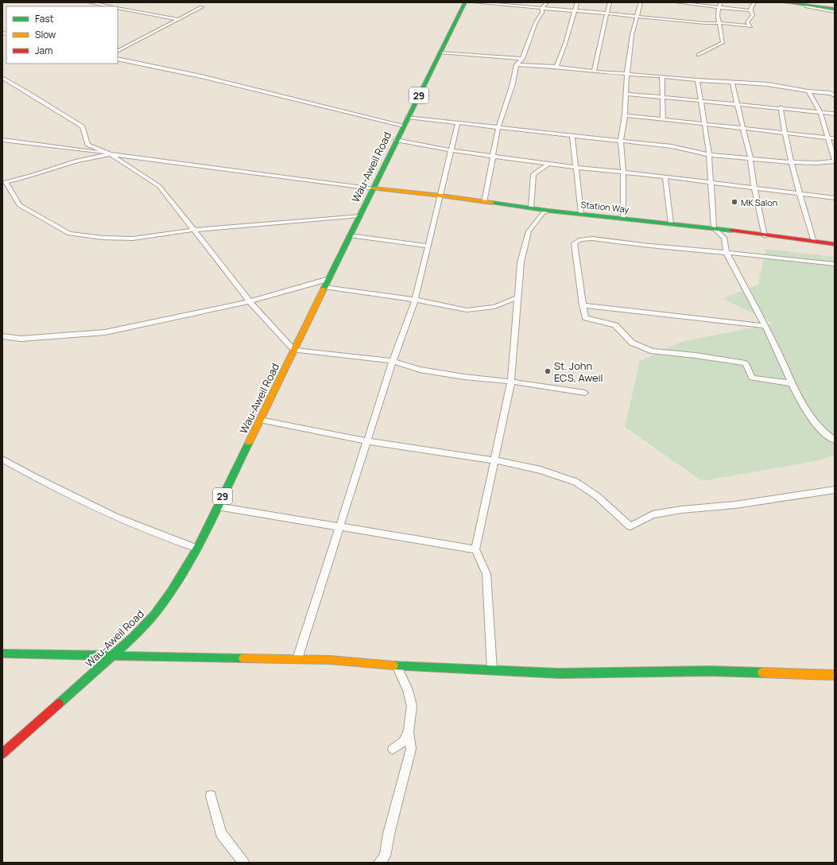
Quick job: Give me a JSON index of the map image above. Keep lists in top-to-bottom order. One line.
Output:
{"streets":{"main road":["29","Wau-Aweil Road","Station Way"]},"crossings":[["Wau-Aweil Road","Station Way"]],"places":["MK Salon","St. John ECS, Aweil"],"legend":["Fast","Slow","Jam"]}
